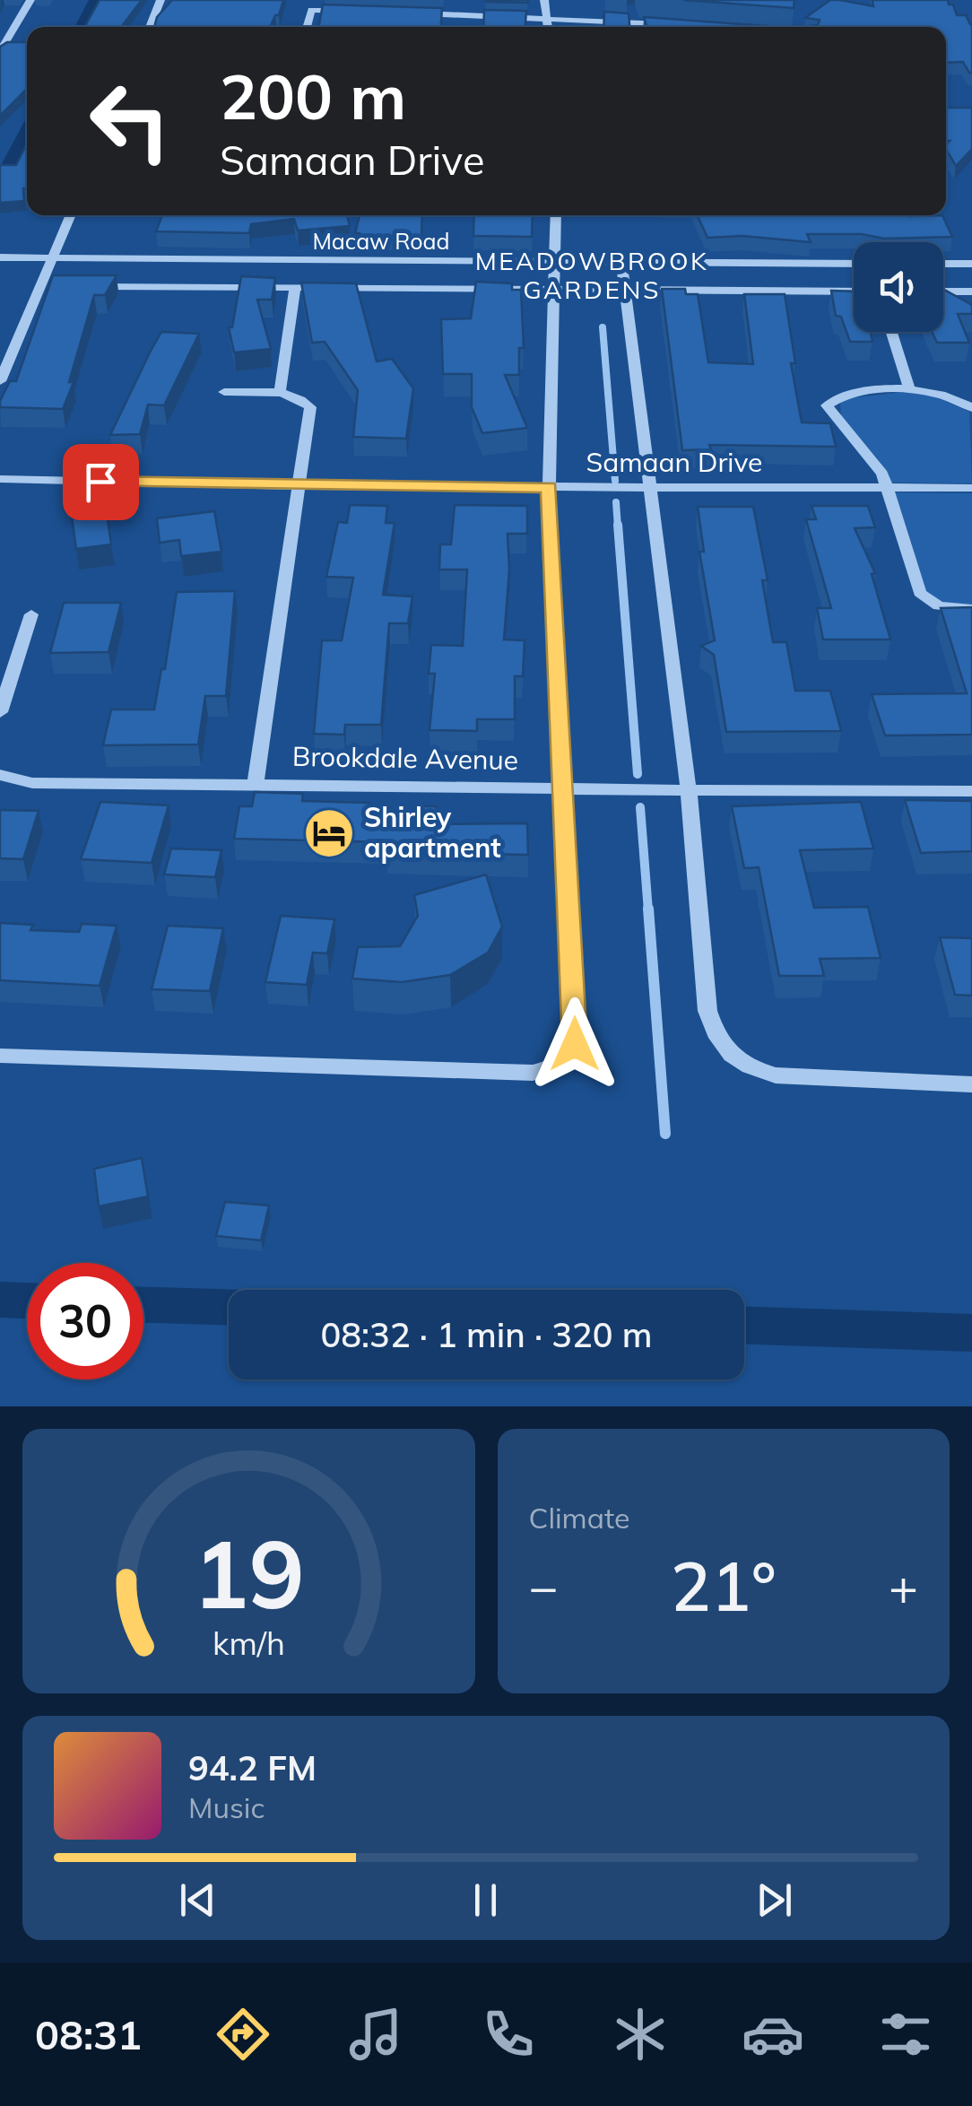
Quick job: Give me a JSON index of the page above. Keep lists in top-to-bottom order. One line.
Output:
{"streets":{"street":["Macaw Road","Samaan Drive","Brookdale Avenue"]},"districts":["MEADOWBROOK GARDENS"],"places":{"hotel":["Shirley apartment"]},"page":{"turn":["200 m","Samaan Drive"],"limit":"30","trip":"08:32 · 1 min · 320 m","tile":"Climate","heat":["−","21°","+"],"song":["94.2 FM","Music"],"tabs":"08:31","gauge":["19","km/h"]}}
